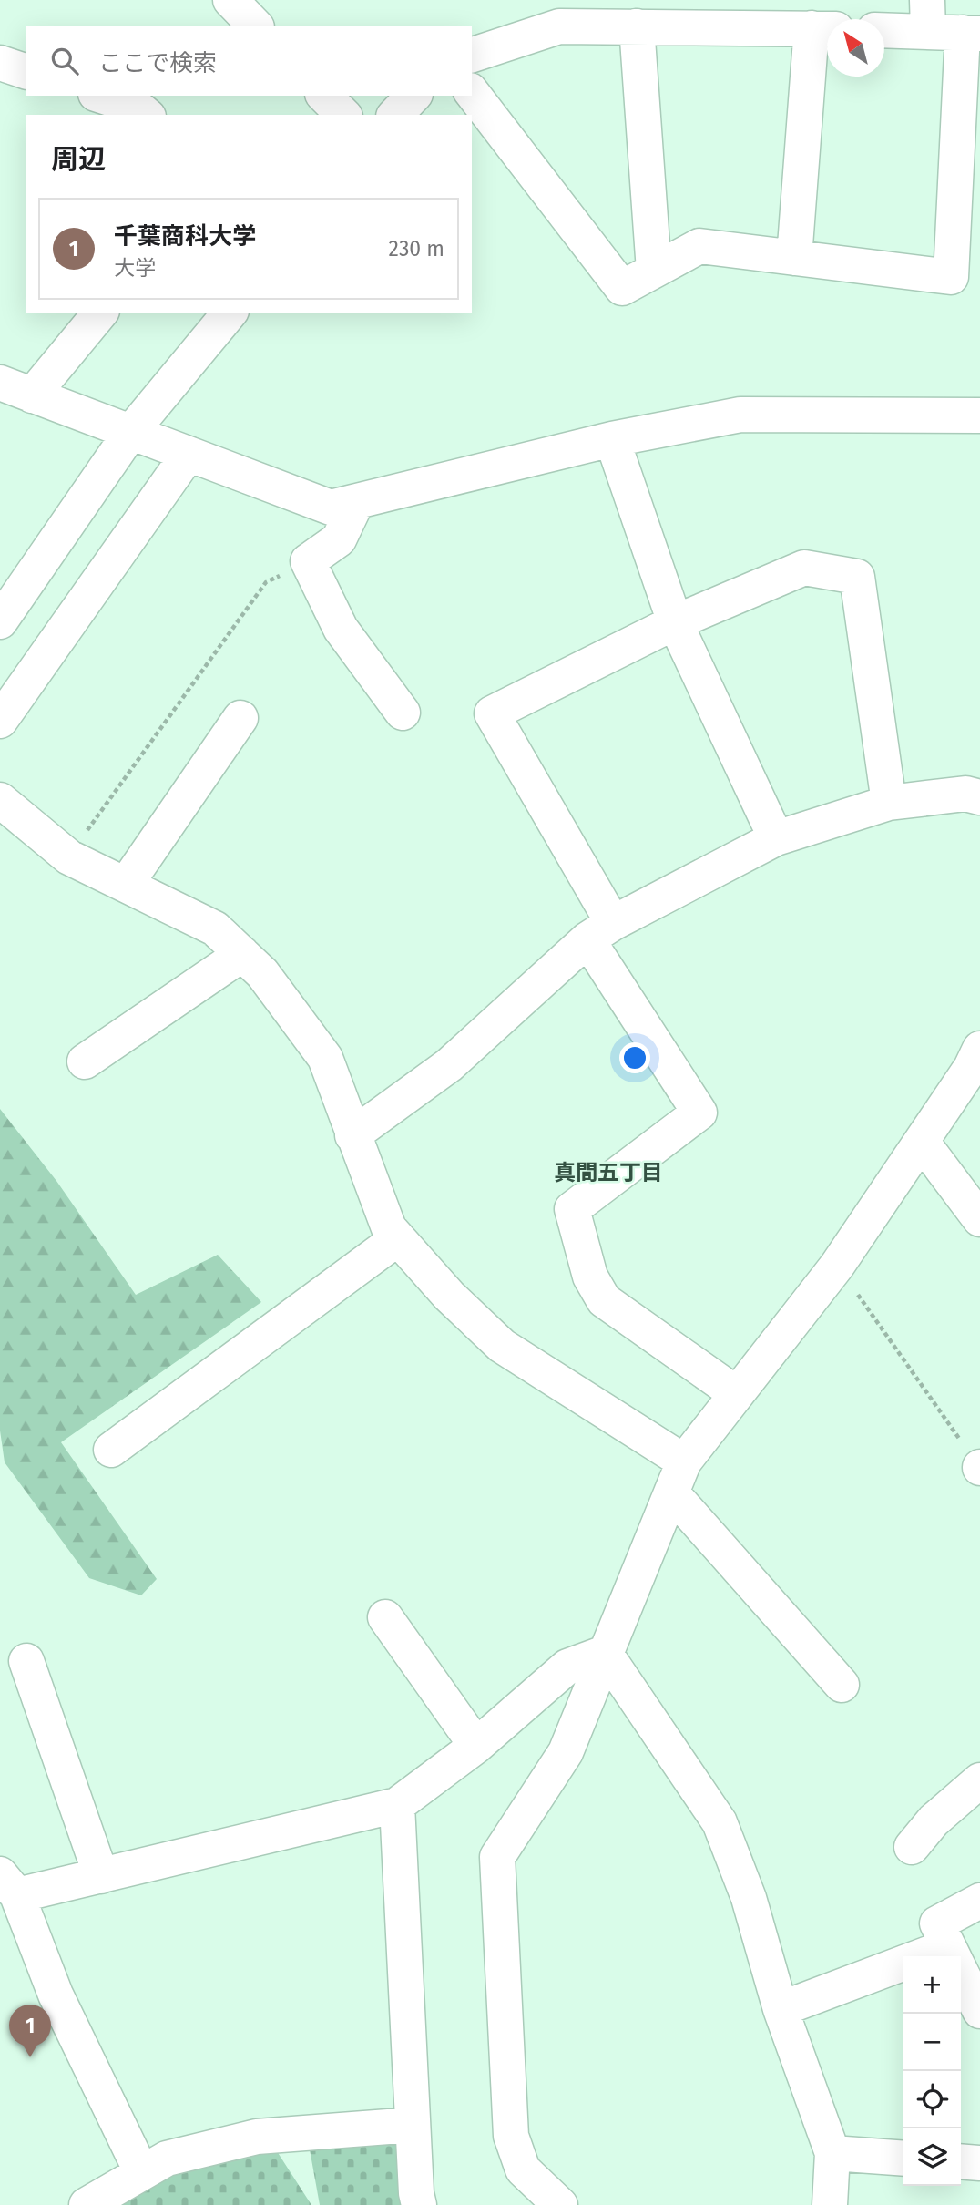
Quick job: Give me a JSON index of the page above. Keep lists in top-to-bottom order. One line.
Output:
{"districts":["真間五丁目"],"north":"top left","page":{"search":"ここで検索","heading":"周辺","list":[{"mark":"1","name":"千葉商科大学","note":"大学","value":"230 m"}],"map_buttons":["+","−"],"pins":"1"}}
